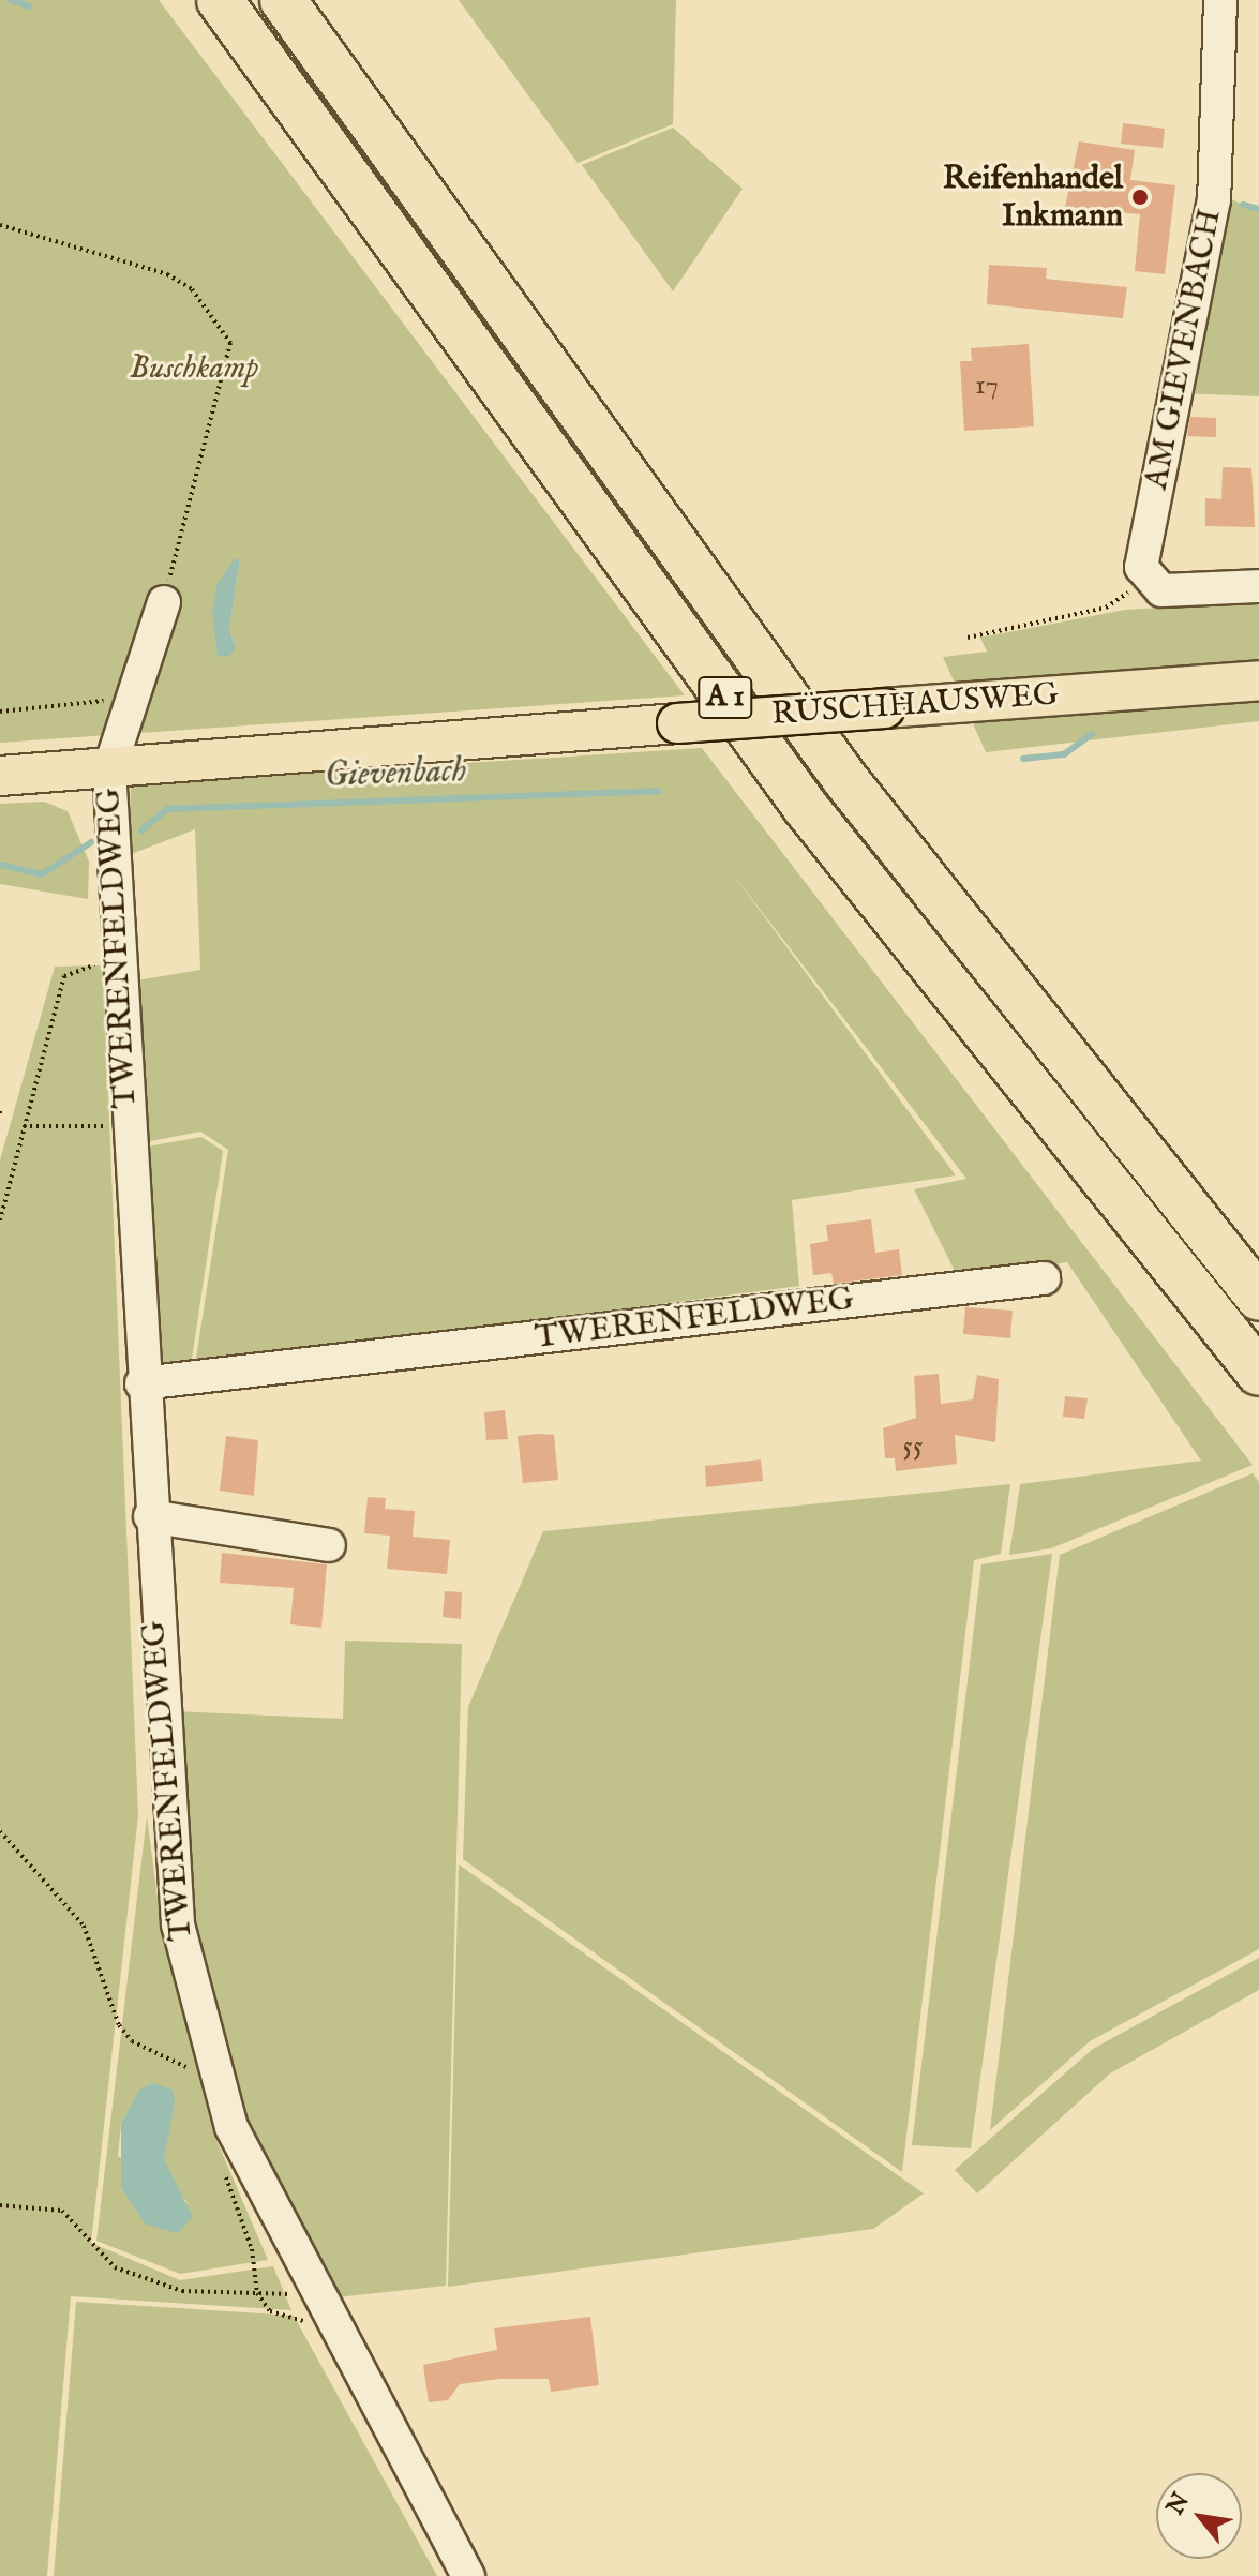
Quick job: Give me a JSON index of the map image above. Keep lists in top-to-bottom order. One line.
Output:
{"streets":{"highway":["A 1"],"main road":["RÜSCHHAUSWEG"],"street":["AM GIEVENBACH","TWERENFELDWEG"]},"crossings":[["RÜSCHHAUSWEG","TWERENFELDWEG"]],"water":["Gievenbach"],"parks":["Buschkamp"],"places":["Reifenhandel Inkmann"],"house_numbers":["17","55"],"north":"top left"}
